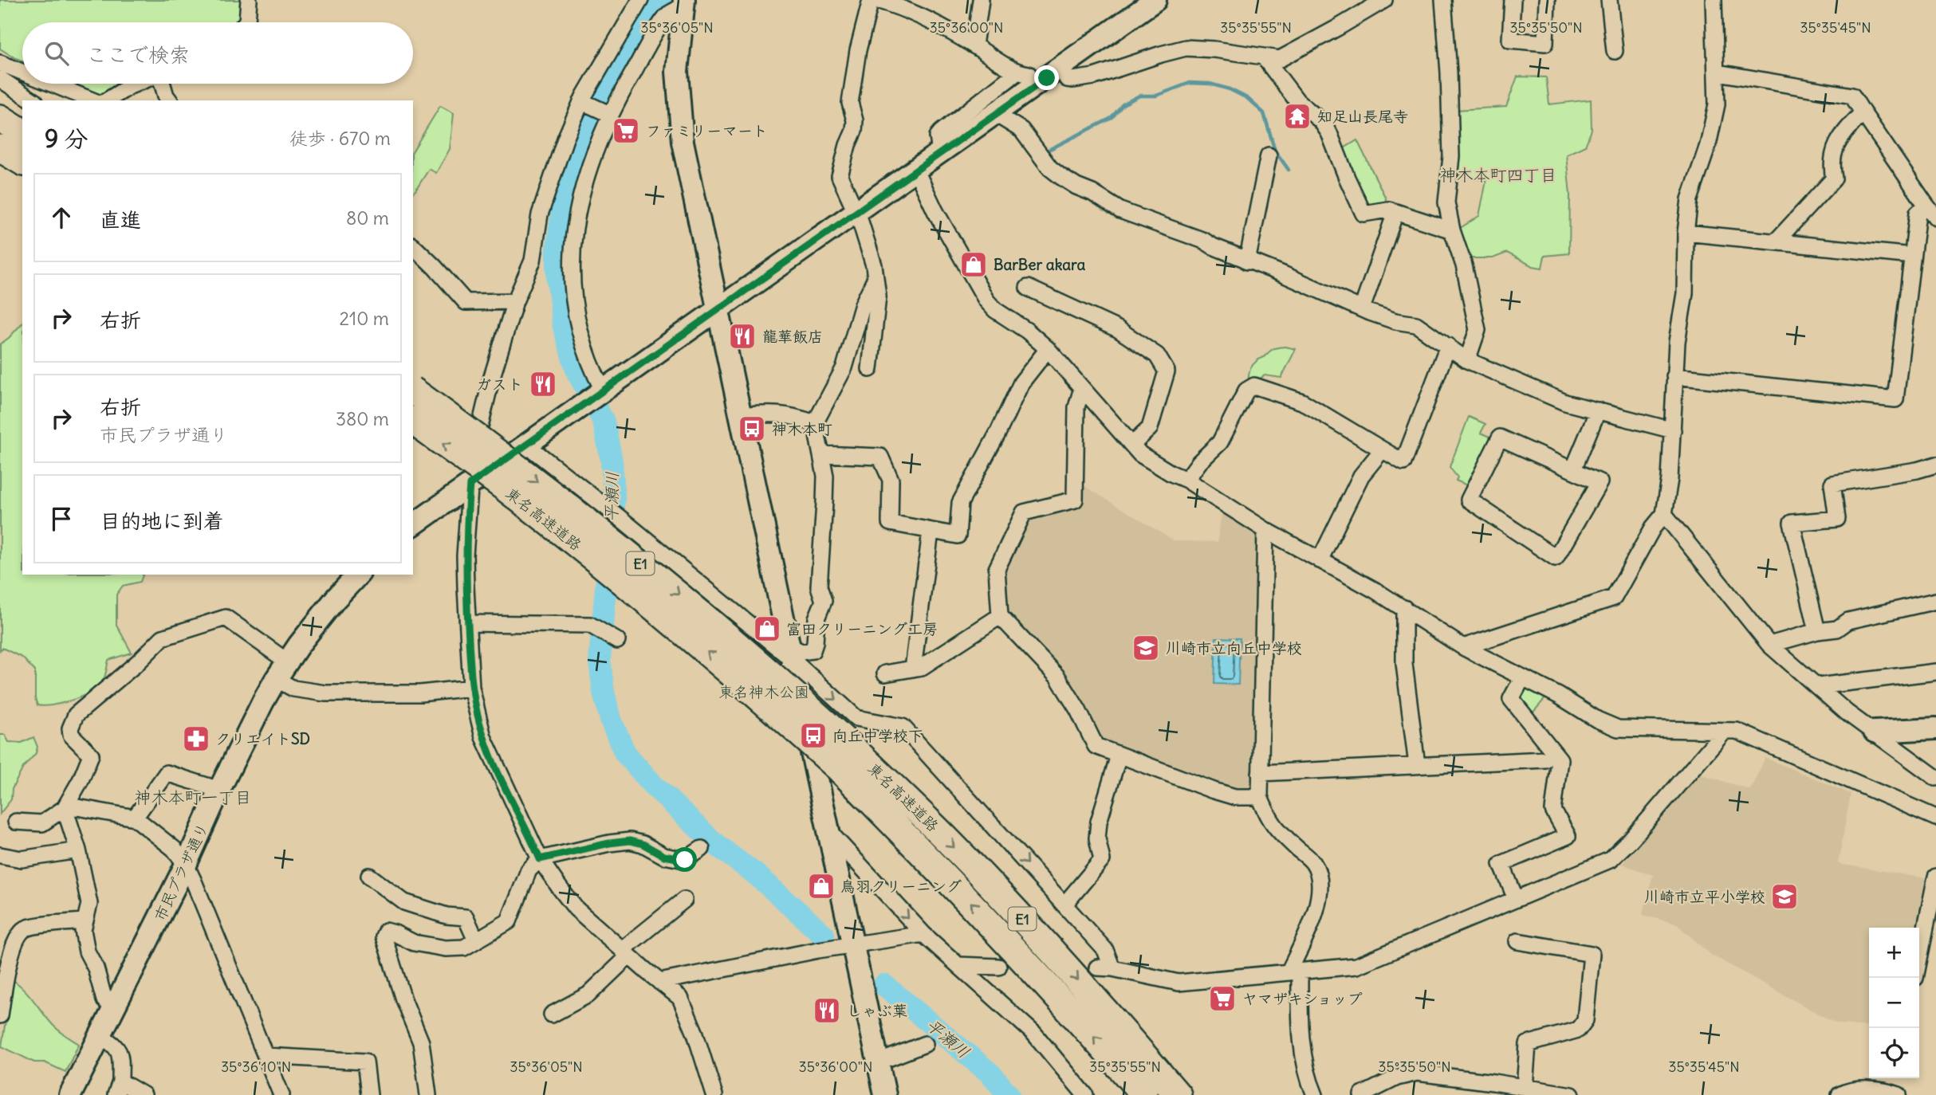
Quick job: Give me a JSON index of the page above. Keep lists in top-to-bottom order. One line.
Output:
{"streets":{"highway":["東名高速道路","E1"],"street":["市民プラザ通り"]},"districts":["神木本町四丁目","神木本町一丁目"],"water":["平瀬川"],"parks":["東名神木公園"],"places":{"temple":["知足山長尾寺"],"supermarket":["ファミリーマート","ヤマザキショップ"],"shop":["BarBer akara","富田クリーニング工房","鳥羽クリーニング"],"restaurant":["龍華飯店","ガスト","しゃぶ葉"],"bus stop":["神木本町","向丘中学校下"],"school or university":["川崎市立向丘中学校","川崎市立平小学校"],"pharmacy":["クリエイトSD"]},"page":{"search":"ここで検索","heading":["9 分","徒歩 · 670 m"],"list":[["直進","80 m"],["右折","210 m"],["右折","市民プラザ通り","380 m"],"目的地に到着"],"map_buttons":["+","−"]},"coordinates":["35°36'05\"N","35°36'00\"N","35°35'55\"N","35°35'50\"N","35°35'45\"N","35°36'10\"N"]}
